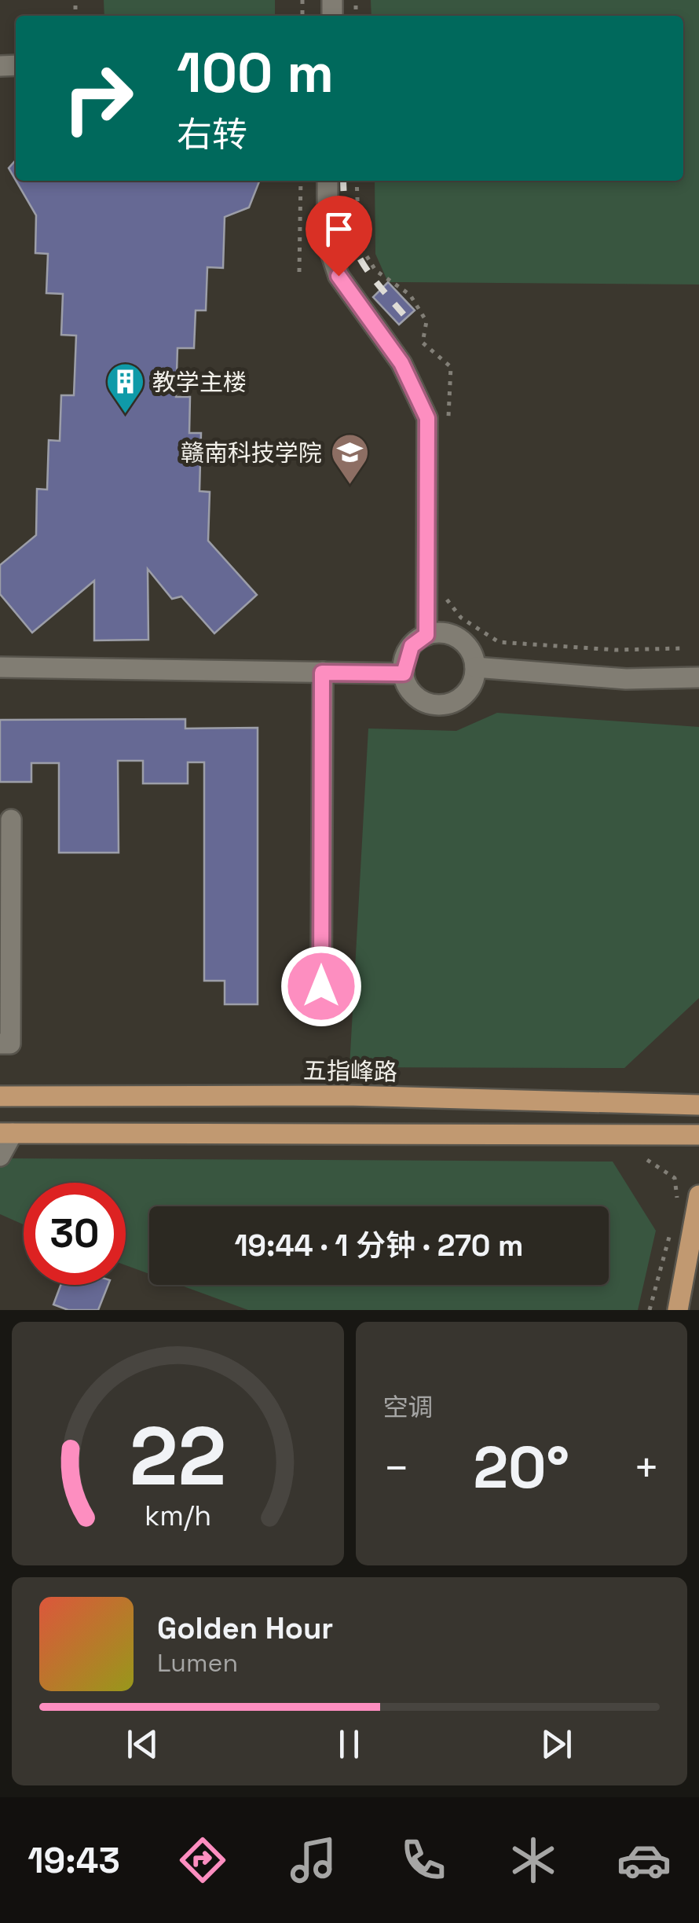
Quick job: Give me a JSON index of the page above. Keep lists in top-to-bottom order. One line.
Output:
{"streets":{"main road":["五指峰路"]},"places":{"building":["教学主楼"],"school or university":["赣南科技学院"]},"page":{"turn":["100 m","右转"],"limit":"30","trip":"19:44 · 1 分钟 · 270 m","tile":"空调","heat":["−","20°","+"],"song":["Golden Hour","Lumen"],"tabs":"19:43","gauge":["22","km/h"]}}
